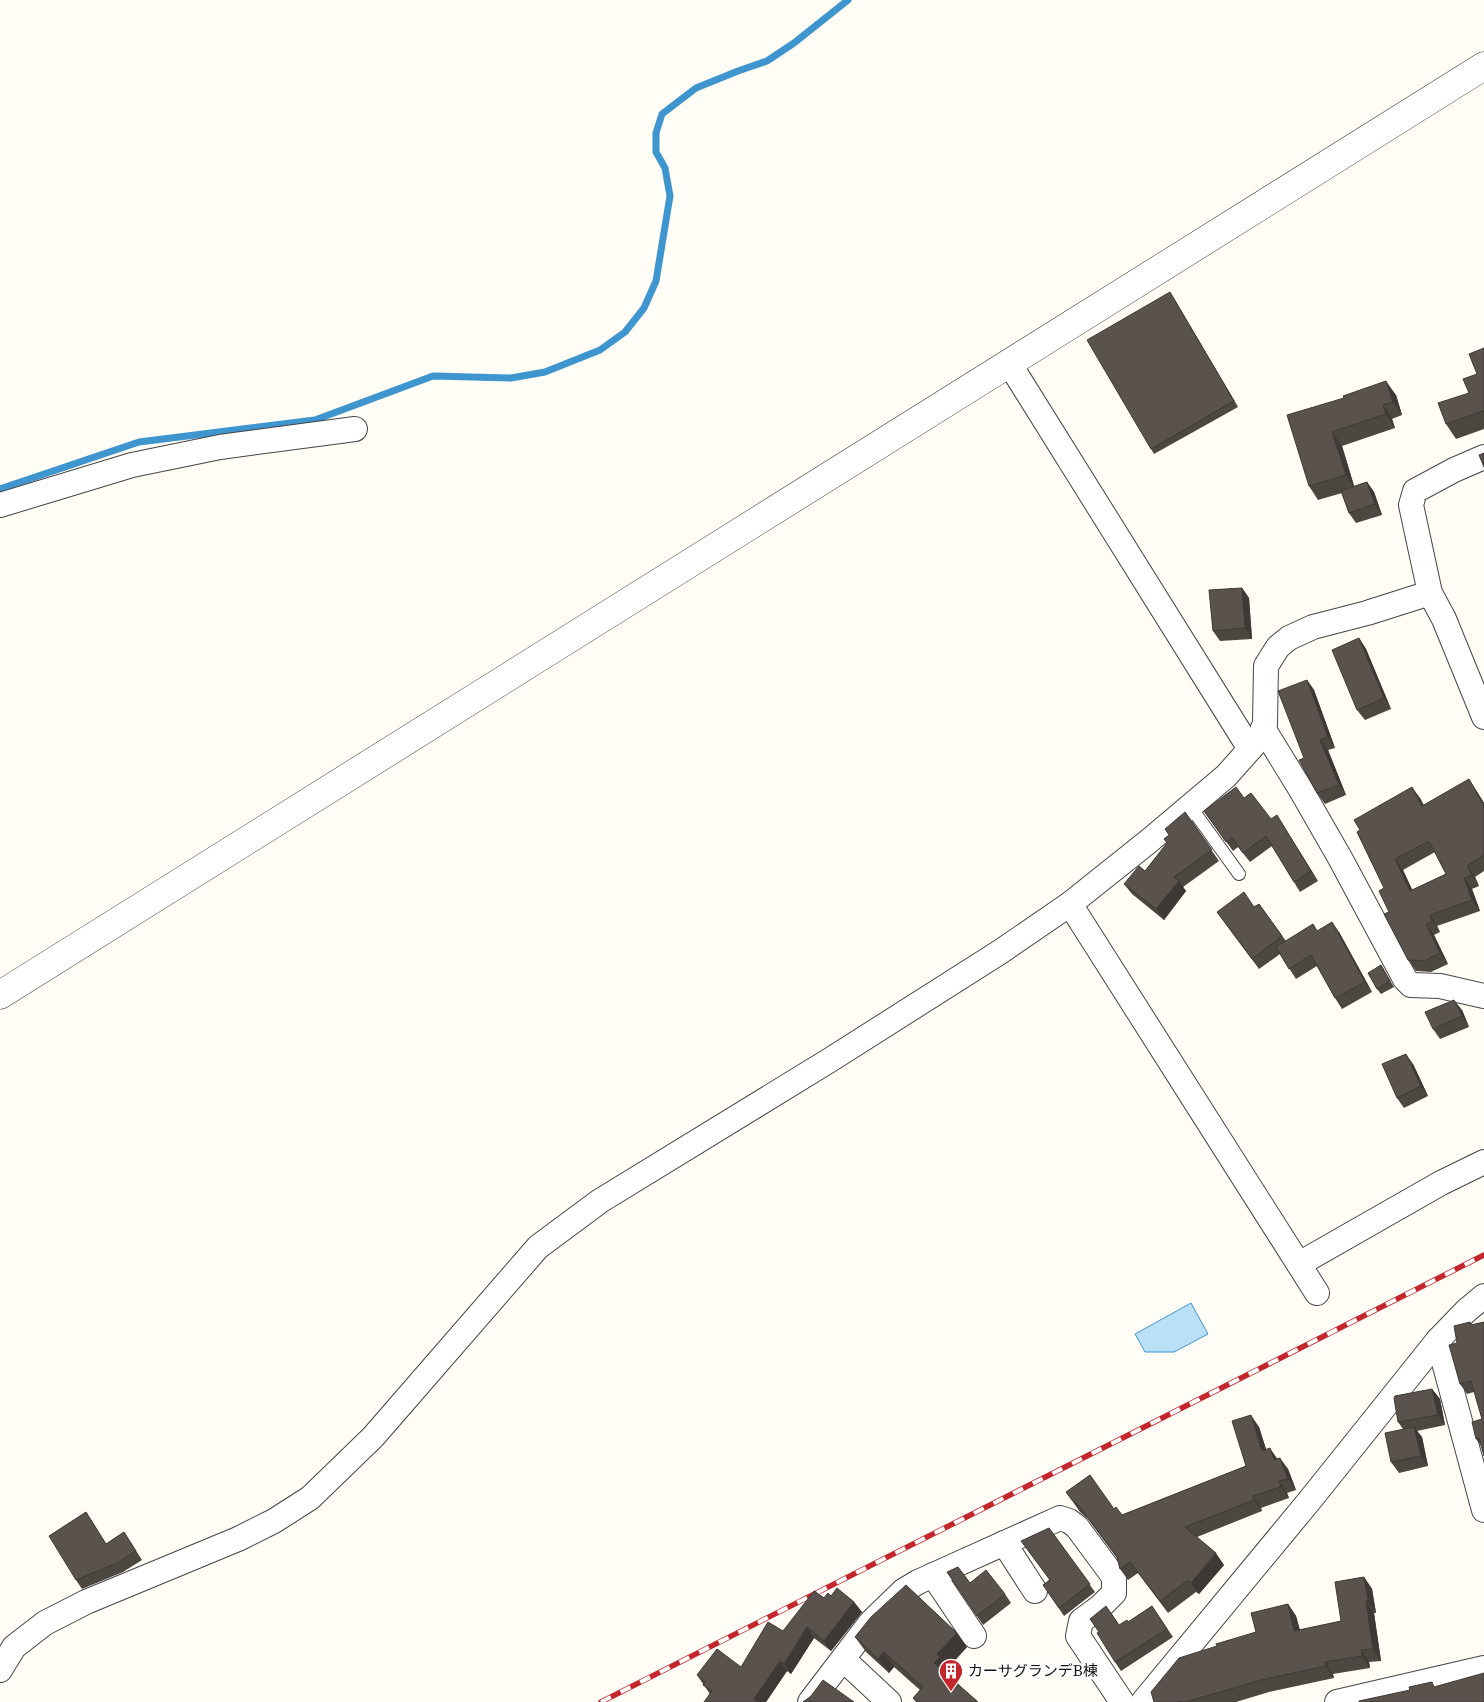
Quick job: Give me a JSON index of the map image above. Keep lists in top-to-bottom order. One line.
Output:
{"places":{"building":["カーサグランデB棟"]}}
